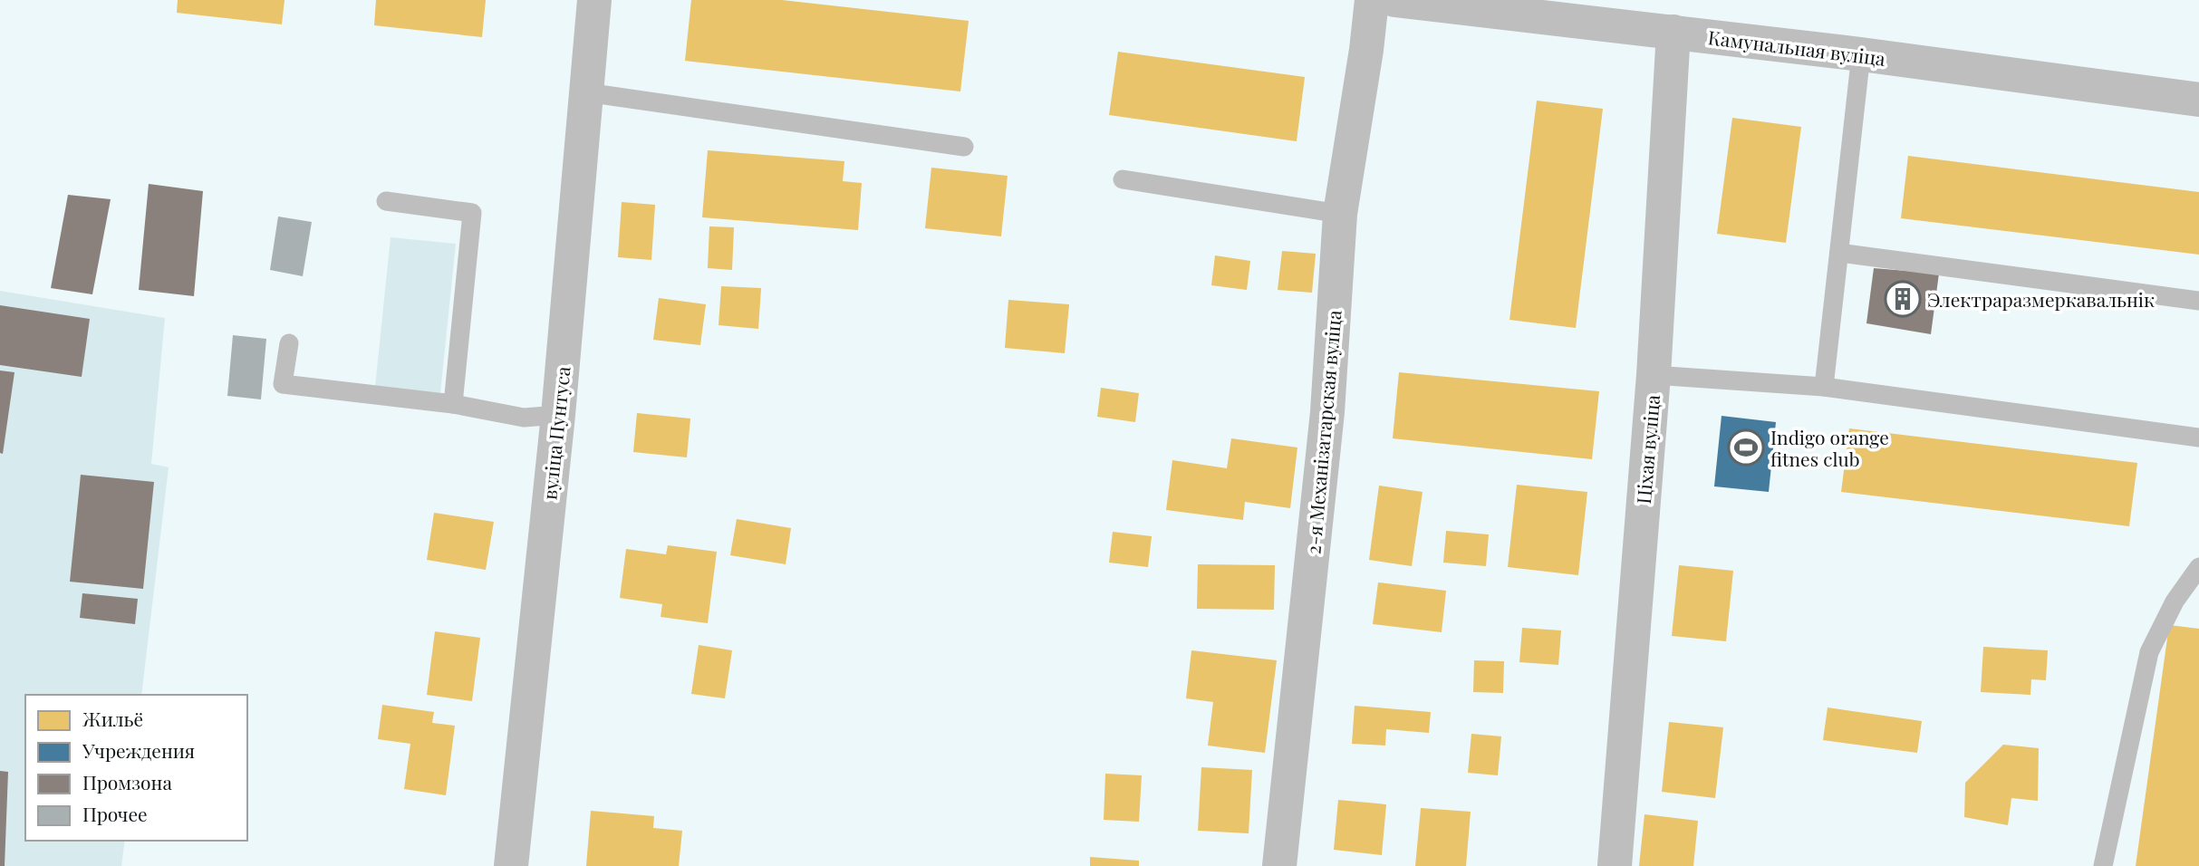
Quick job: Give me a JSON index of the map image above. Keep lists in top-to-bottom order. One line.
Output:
{"streets":{"street":["Камунальная вуліца","2-я Механізатарская вуліца","вуліца Пунтуса","Ціхая вуліца"]},"crossings":[["Камунальная вуліца","Ціхая вуліца"]],"places":{"building":["Электраразмеркавальнік"],"sports":["Indigo orange fitnes club"]},"legend":["Жильё","Учреждения","Промзона","Прочее"]}
